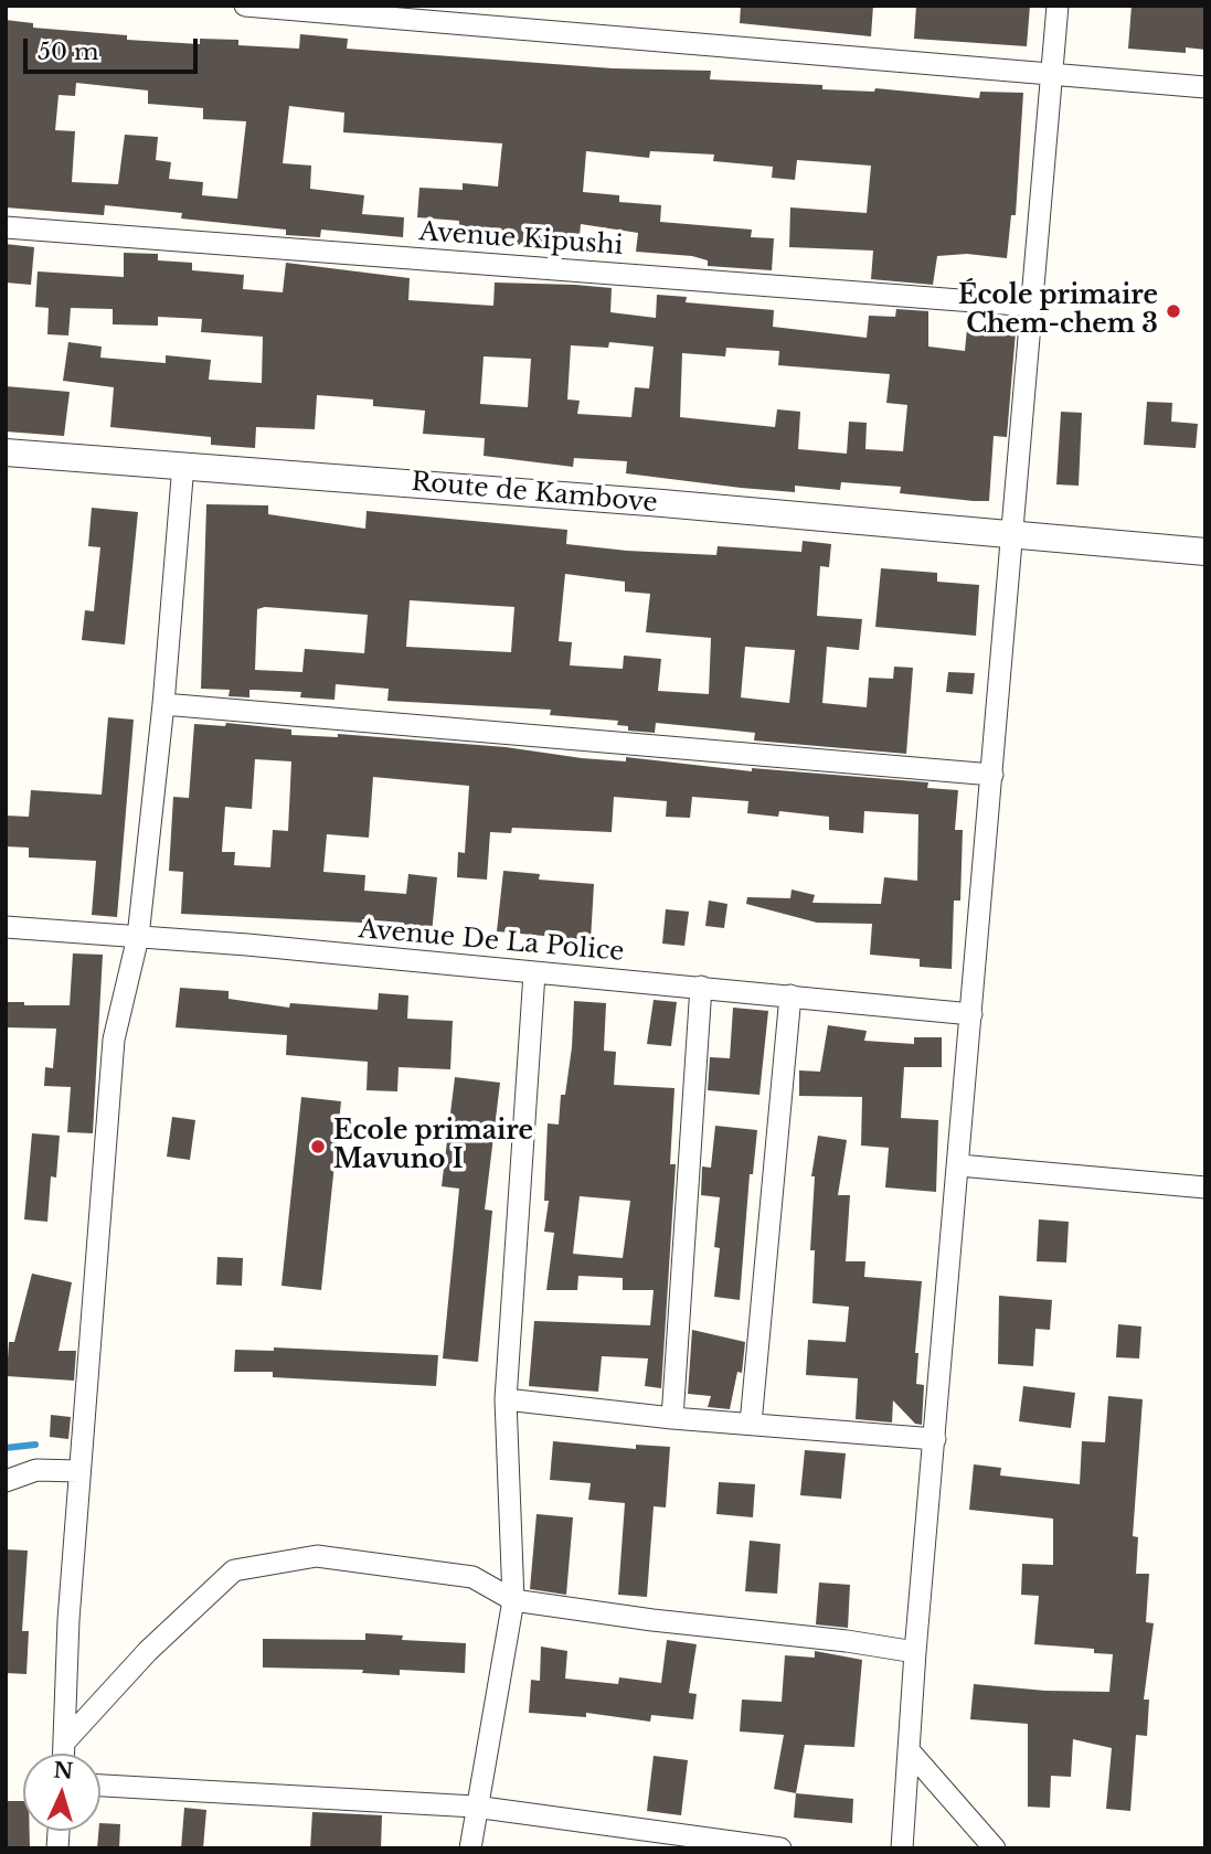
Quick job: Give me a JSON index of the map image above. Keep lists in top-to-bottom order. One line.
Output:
{"streets":{"street":["Avenue Kipushi","Route de Kambove","Avenue De La Police"]},"places":["École primaire Chem-chem 3","Ecole primaire Mavuno I"],"scale_bar":"50 m","north":"top"}
